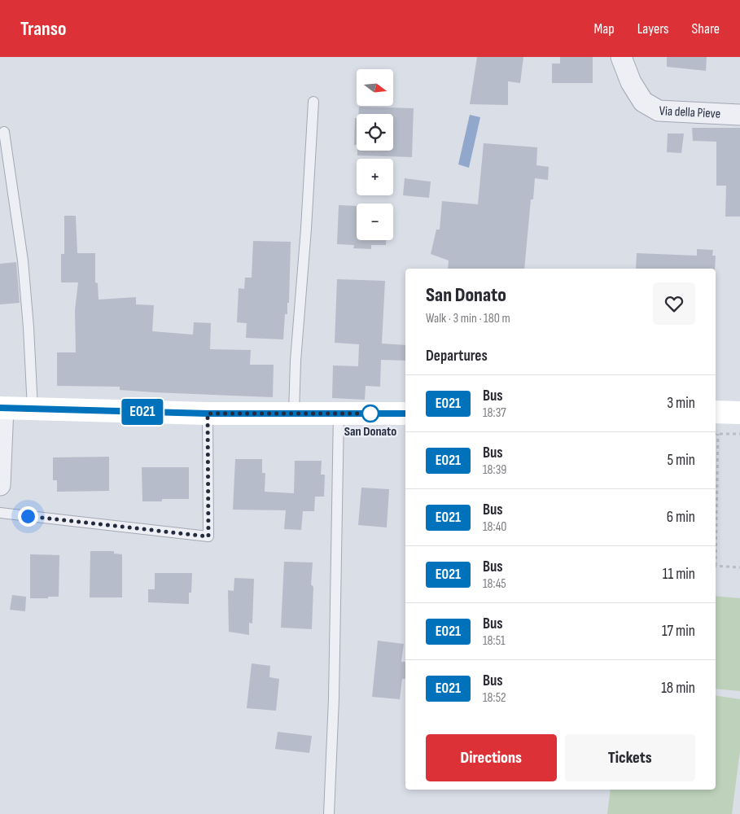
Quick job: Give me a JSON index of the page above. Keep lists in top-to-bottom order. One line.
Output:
{"streets":{"street":["Via della Pieve"]},"places":["San Donato"],"lines":["bus line E021"],"north":"right","page":{"header":"Transo","nav":["Map","Layers","Share"],"on_map":"E021","map_buttons":["+","−"],"heading":[["San Donato","Walk · 3 min · 180 m"],"Departures"],"list":[{"mark":"E021","name":"Bus","note":"18:37","value":"3 min"},{"mark":"E021","name":"Bus","note":"18:39","value":"5 min"},{"mark":"E021","name":"Bus","note":"18:40","value":"6 min"},{"mark":"E021","name":"Bus","note":"18:45","value":"11 min"},{"mark":"E021","name":"Bus","note":"18:51","value":"17 min"},{"mark":"E021","name":"Bus","note":"18:52","value":"18 min"}],"buttons":["Directions","Tickets"]}}
